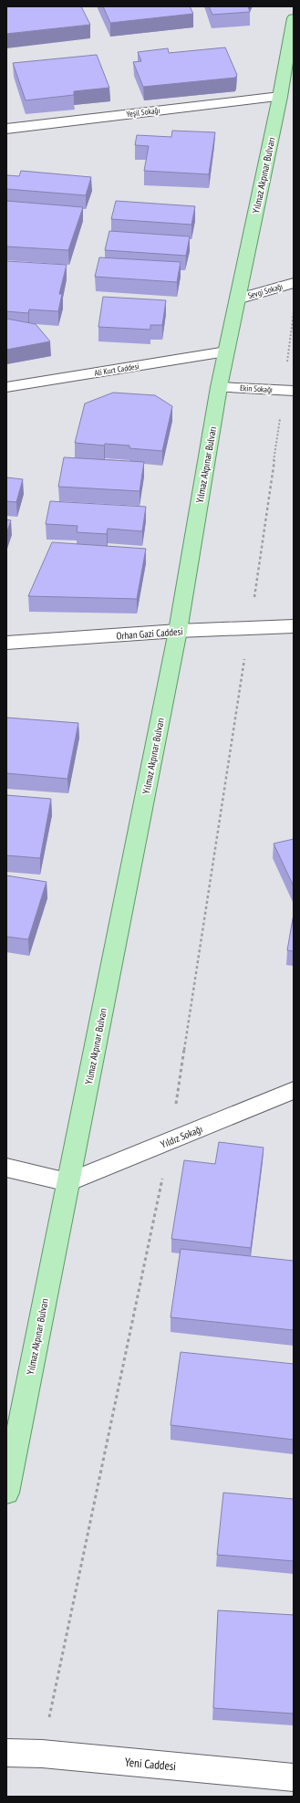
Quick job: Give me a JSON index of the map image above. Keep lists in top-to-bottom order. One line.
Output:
{"streets":{"main road":["Yılmaz Akpınar Bulvarı"],"street":["Yeşil Sokağı","Sevgi Sokağı","Ali Kurt Caddesi","Ekin Sokağı","Orhan Gazi Caddesi","Yıldız Sokağı","Yeni Caddesi"]},"crossings":[["Yeşil Sokağı","Yılmaz Akpınar Bulvarı"],["Yılmaz Akpınar Bulvarı","Sevgi Sokağı"],["Yılmaz Akpınar Bulvarı","Ali Kurt Caddesi"],["Yılmaz Akpınar Bulvarı","Ekin Sokağı"],["Yılmaz Akpınar Bulvarı","Orhan Gazi Caddesi"],["Yılmaz Akpınar Bulvarı","Yıldız Sokağı"]]}
